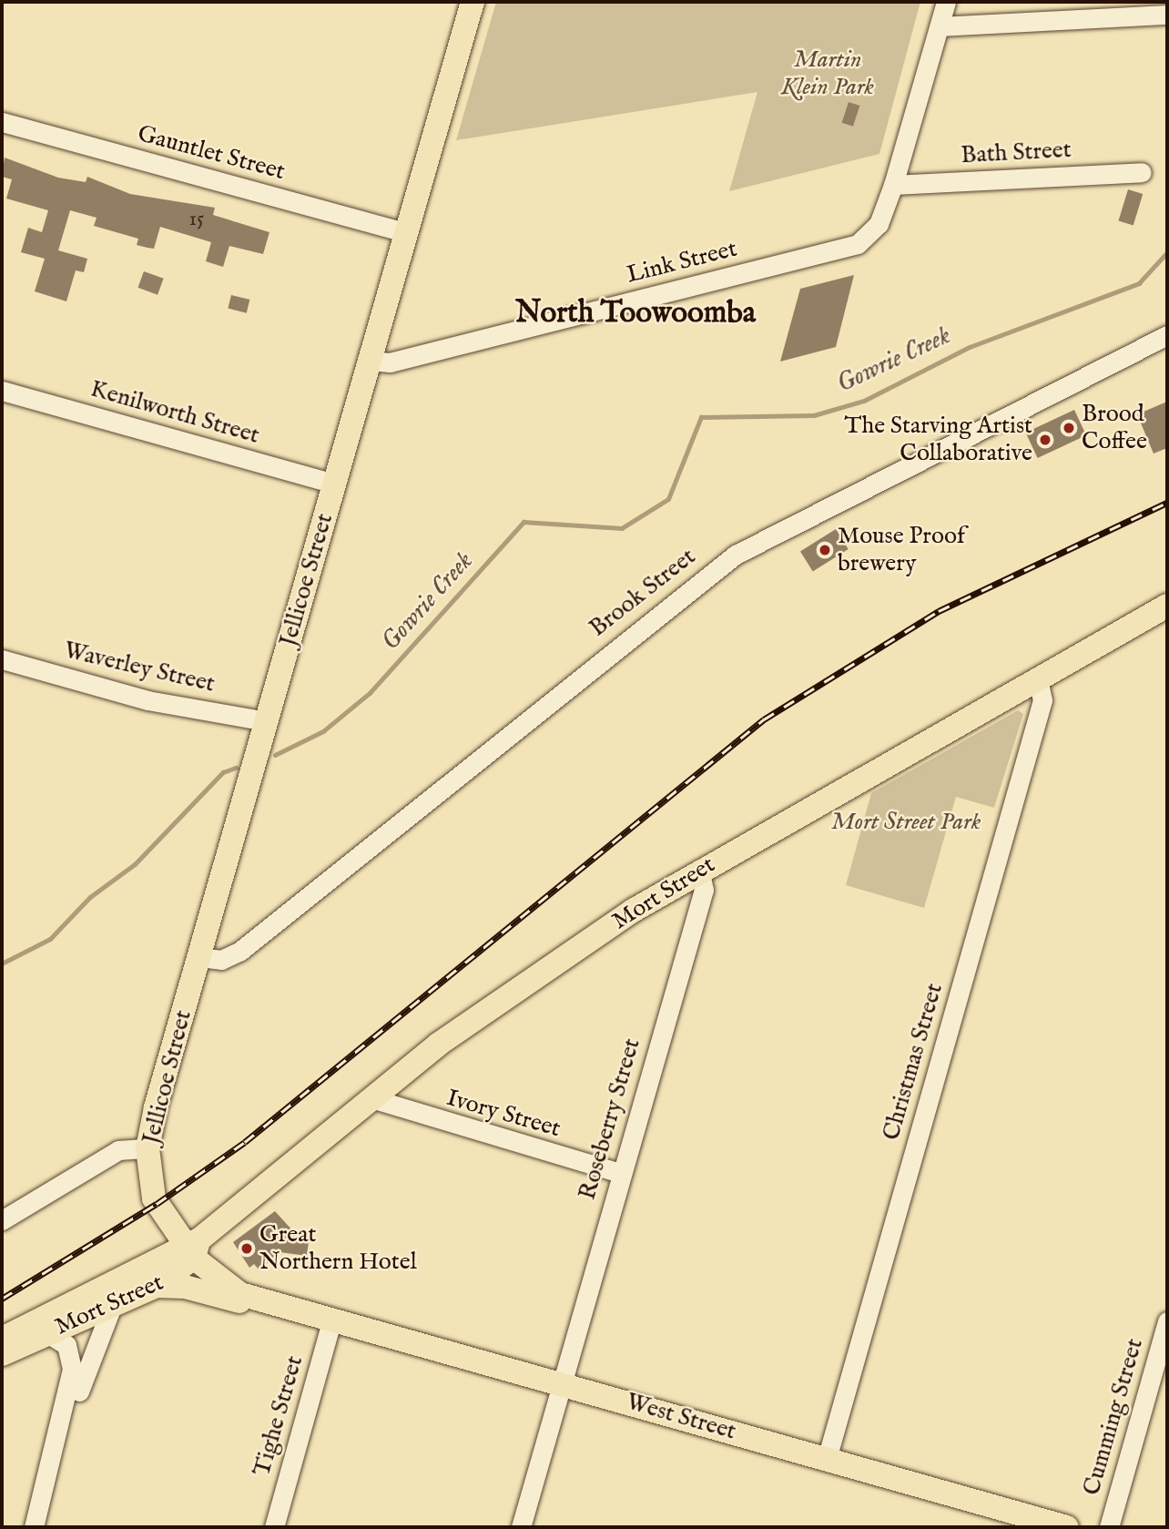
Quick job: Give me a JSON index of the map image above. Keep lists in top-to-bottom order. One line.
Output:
{"streets":{"main road":["Jellicoe Street","Mort Street","West Street"],"street":["Gauntlet Street","Bath Street","Link Street","Kenilworth Street","Brook Street","Waverley Street","Christmas Street","Ivory Street","Roseberry Street","Tighe Street","Cumming Street"]},"crossings":[["Gauntlet Street","Jellicoe Street"],["Bath Street","Link Street"],["Link Street","Jellicoe Street"],["Kenilworth Street","Jellicoe Street"],["Jellicoe Street","Brook Street"],["Jellicoe Street","Waverley Street"],["Jellicoe Street","Mort Street"],["Jellicoe Street","West Street"],["Mort Street","Christmas Street"],["Mort Street","Ivory Street"],["Mort Street","Roseberry Street"],["Mort Street","West Street"],["Christmas Street","West Street"],["Ivory Street","Roseberry Street"],["Roseberry Street","West Street"],["Tighe Street","West Street"]],"districts":["North Toowoomba"],"water":["Gowrie Creek"],"parks":["Martin Klein Park","Mort Street Park"],"places":["Brood Coffee","The Starving Artist Collaborative","Mouse Proof brewery","Great Northern Hotel"],"house_numbers":["15"]}
